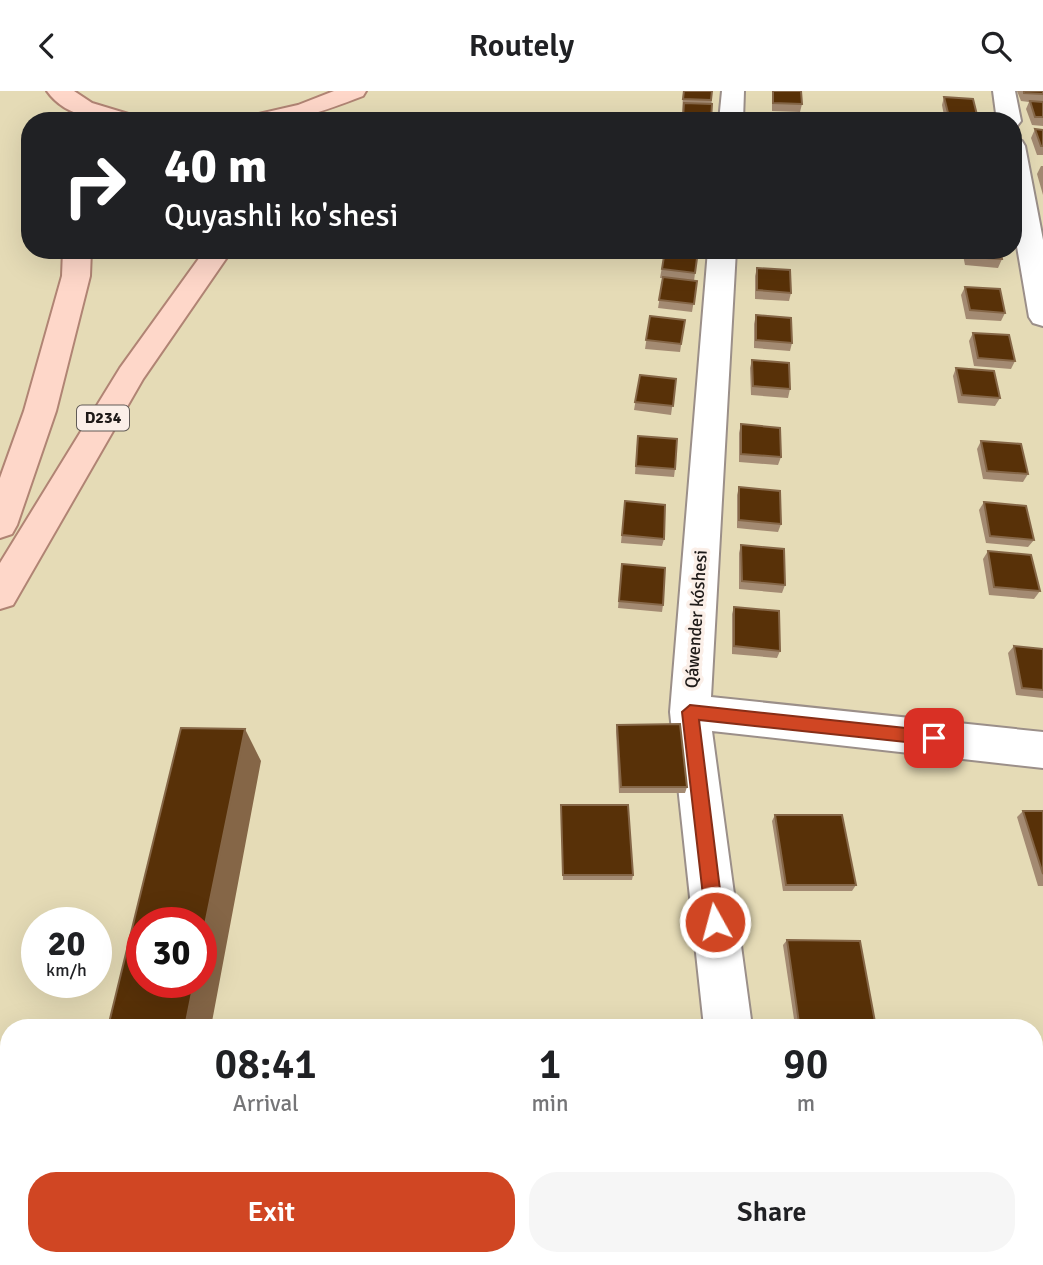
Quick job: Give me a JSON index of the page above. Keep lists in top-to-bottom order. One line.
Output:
{"streets":{"main road":["D234"],"street":["Qáwender kóshesi"]},"page":{"header":"Routely","turn":["40 m","Quyashli ko'shesi"],"speed":"20 km/h","limit":"30","eta":["08:41","Arrival","1","min","90","m"],"buttons":["Exit","Share"]}}
